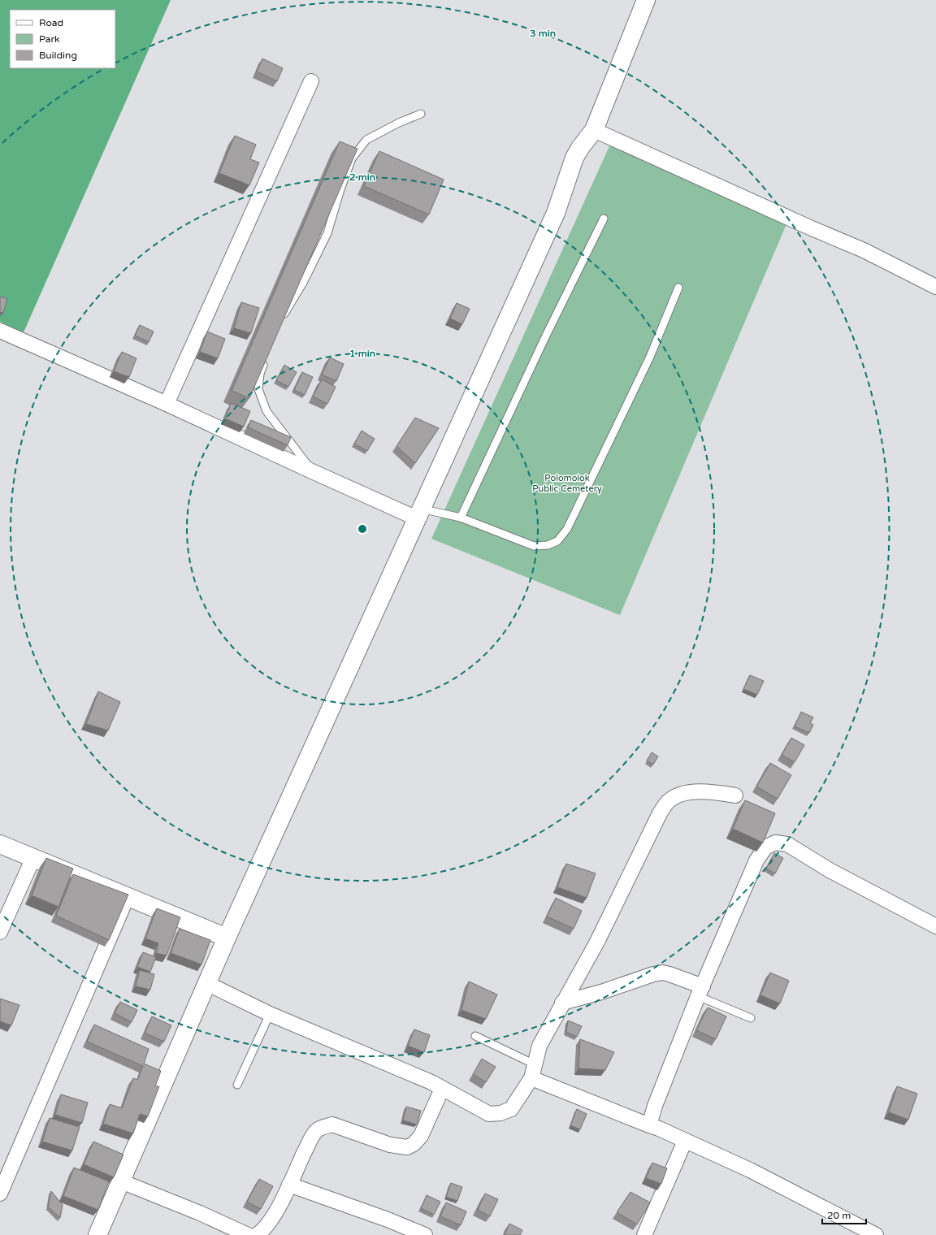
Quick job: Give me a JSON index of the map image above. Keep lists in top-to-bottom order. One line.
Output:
{"parks":["Polomolok Public Cemetery"],"legend":["Road","Park","Building"],"scale_bar":"20 m","rings":["3 min","2 min","1 min"]}
